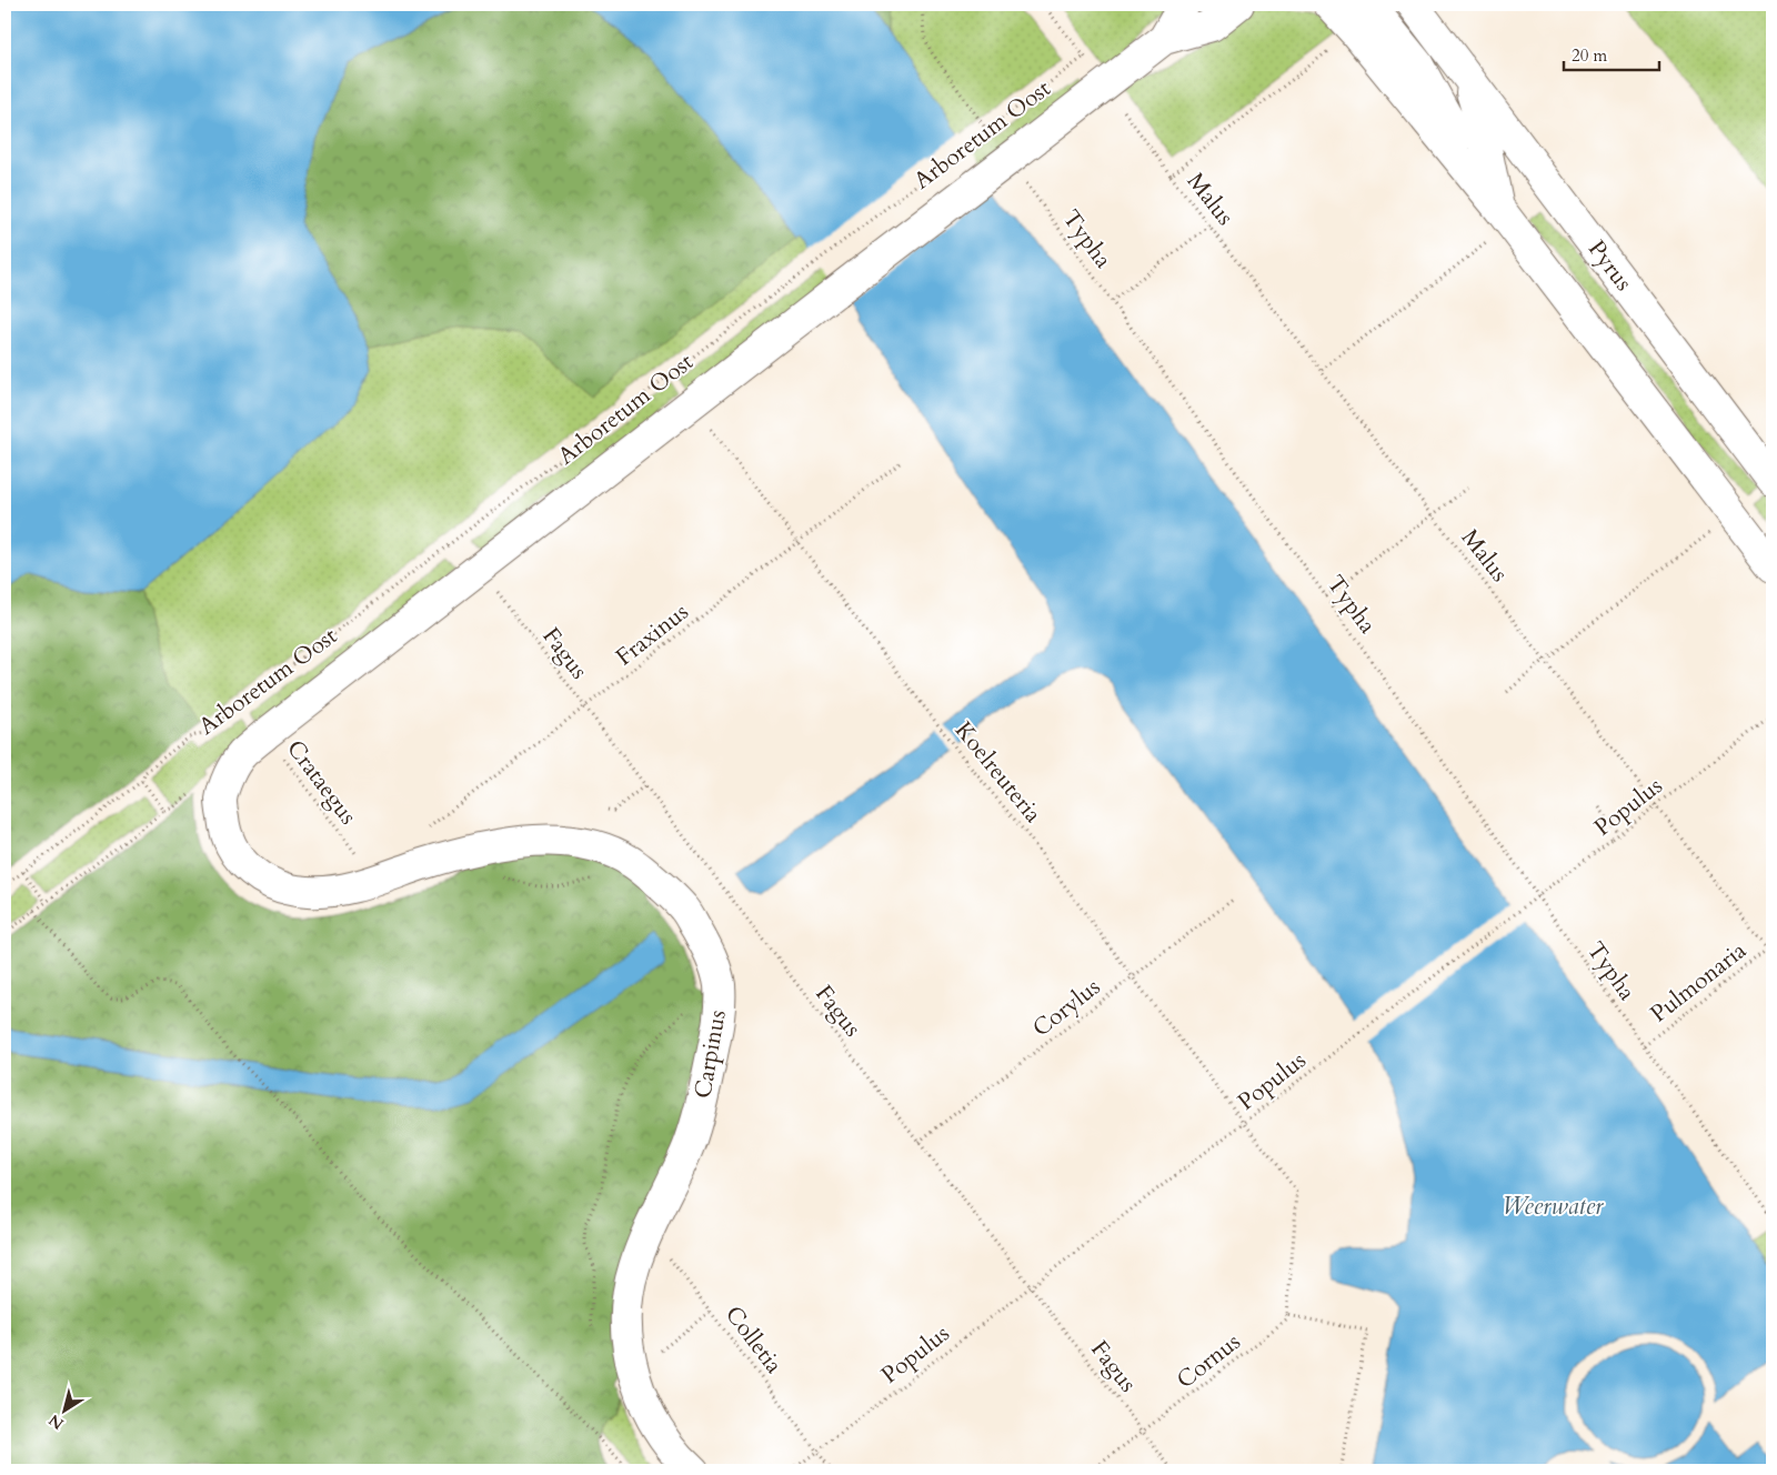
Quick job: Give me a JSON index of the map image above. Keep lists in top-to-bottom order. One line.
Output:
{"streets":{"street":["Arboretum Oost","Pyrus","Carpinus"],"path":["Malus","Typha","Fraxinus","Fagus","Koelreuteria","Crataegus","Populus","Pulmonaria","Corylus","Colletia","Cornus"]},"crossings":[["Arboretum Oost","Typha"],["Arboretum Oost","Fagus"],["Arboretum Oost","Koelreuteria"],["Arboretum Oost","Crataegus"],["Arboretum Oost","Carpinus"],["Malus","Populus"],["Malus","Pulmonaria"],["Typha","Pulmonaria"],["Fraxinus","Fagus"],["Fraxinus","Koelreuteria"],["Fagus","Populus"],["Fagus","Corylus"],["Fagus","Cornus"],["Koelreuteria","Populus"],["Koelreuteria","Corylus"],["Koelreuteria","Cornus"],["Crataegus","Carpinus"],["Populus","Colletia"],["Carpinus","Colletia"]],"water":["Weerwater"],"scale_bar":"20 m","north":"bottom left"}
